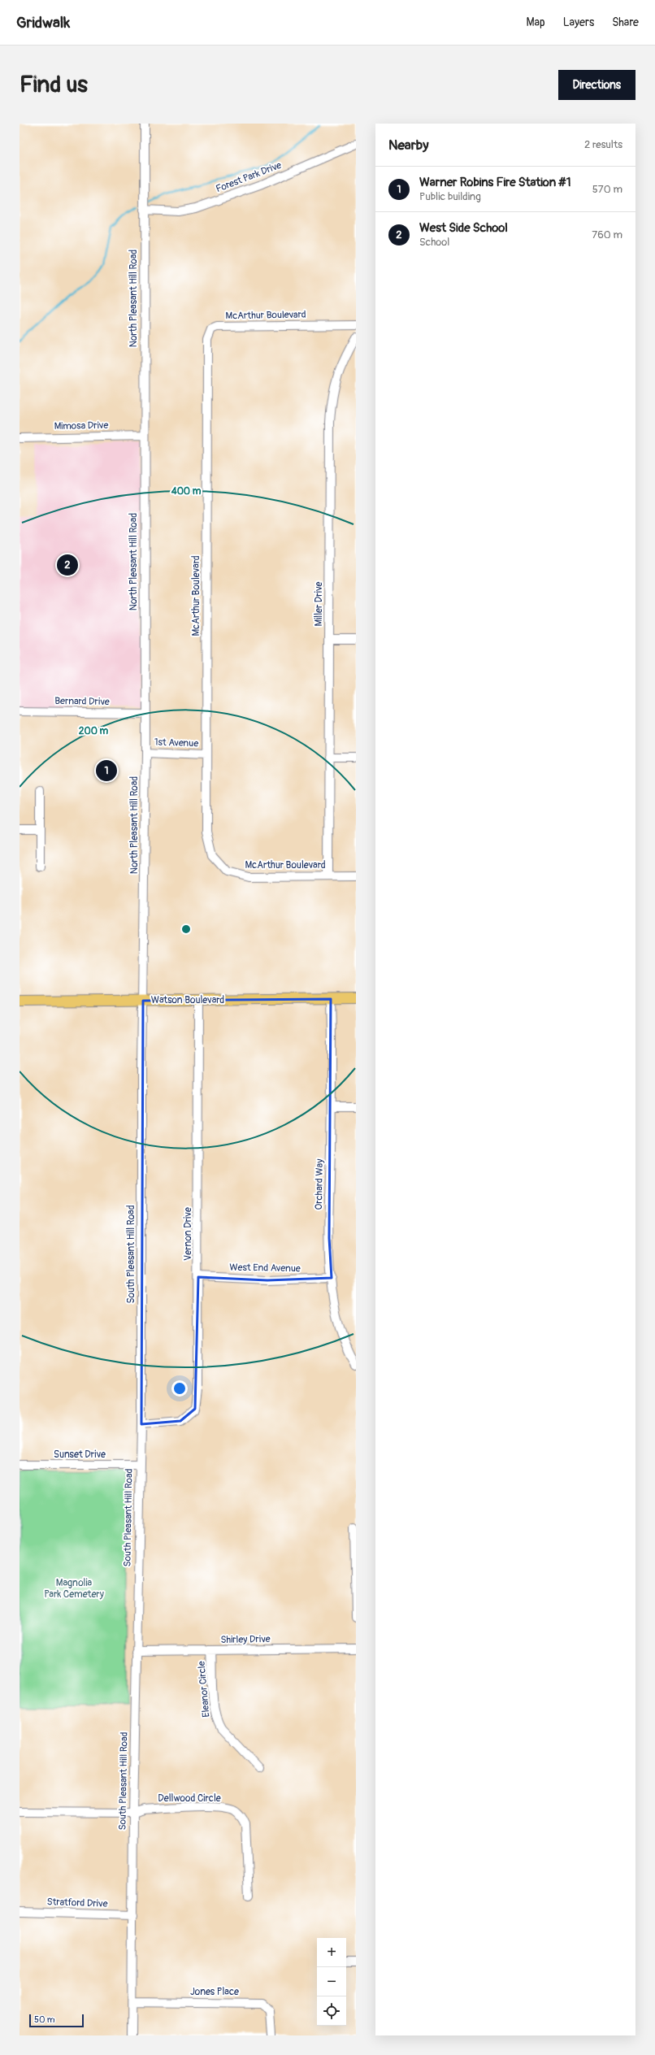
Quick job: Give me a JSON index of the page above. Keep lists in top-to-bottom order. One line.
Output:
{"streets":{"main road":["Watson Boulevard"],"street":["Forest Park Drive","North Pleasant Hill Road","McArthur Boulevard","Mimosa Drive","Miller Drive","Bernard Drive","1st Avenue","Orchard Way","Vernon Drive","South Pleasant Hill Road","West End Avenue","Sunset Drive","Shirley Drive","Eleanor Circle","Dellwood Circle","Stratford Drive","Jones Place"]},"crossings":[["Forest Park Drive","North Pleasant Hill Road"],["North Pleasant Hill Road","Mimosa Drive"],["North Pleasant Hill Road","Bernard Drive"],["North Pleasant Hill Road","1st Avenue"],["North Pleasant Hill Road","Watson Boulevard"],["North Pleasant Hill Road","South Pleasant Hill Road"],["McArthur Boulevard","Miller Drive"],["McArthur Boulevard","1st Avenue"],["Watson Boulevard","Orchard Way"],["Watson Boulevard","Vernon Drive"],["Watson Boulevard","South Pleasant Hill Road"],["Orchard Way","West End Avenue"],["Vernon Drive","South Pleasant Hill Road"],["Vernon Drive","West End Avenue"],["South Pleasant Hill Road","Sunset Drive"],["South Pleasant Hill Road","Shirley Drive"],["South Pleasant Hill Road","Dellwood Circle"],["South Pleasant Hill Road","Stratford Drive"],["South Pleasant Hill Road","Jones Place"],["Shirley Drive","Eleanor Circle"]],"parks":["Magnolia Park Cemetery"],"scale_bar":"50 m","page":{"header":"Gridwalk","nav":["Map","Layers","Share"],"buttons":"Directions","title":"Find us","heading":["Nearby","2 results"],"list":[{"mark":"1","name":"Warner Robins Fire Station #1","note":"Public building","value":"570 m"},{"mark":"2","name":"West Side School","note":"School","value":"760 m"}],"pins":["2","1"],"map_buttons":["+","−"],"scale":"50 m"},"rings":["400 m","200 m"]}
